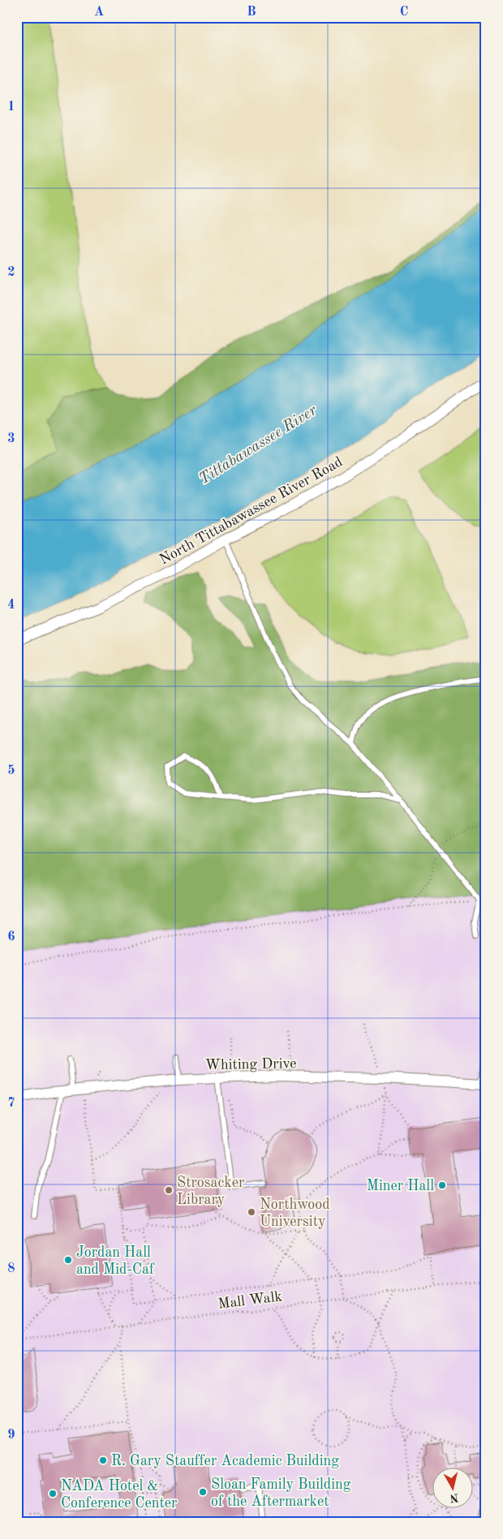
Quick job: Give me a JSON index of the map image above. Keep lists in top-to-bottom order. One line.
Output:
{"streets":{"street":["North Tittabawassee River Road","Whiting Drive"],"path":["Mall Walk"]},"water":["Tittabawassee River"],"places":["Miner Hall","Strosacker Library","Northwood University","Jordan Hall and Mid-Caf","R. Gary Stauffer Academic Building","Sloan Family Building of the Aftermarket","NADA Hotel & Conference Center"],"north":"bottom","grid":{"columns":["A","B","C"],"rows":["1","2","3","4","5","6","7","8","9"]}}
